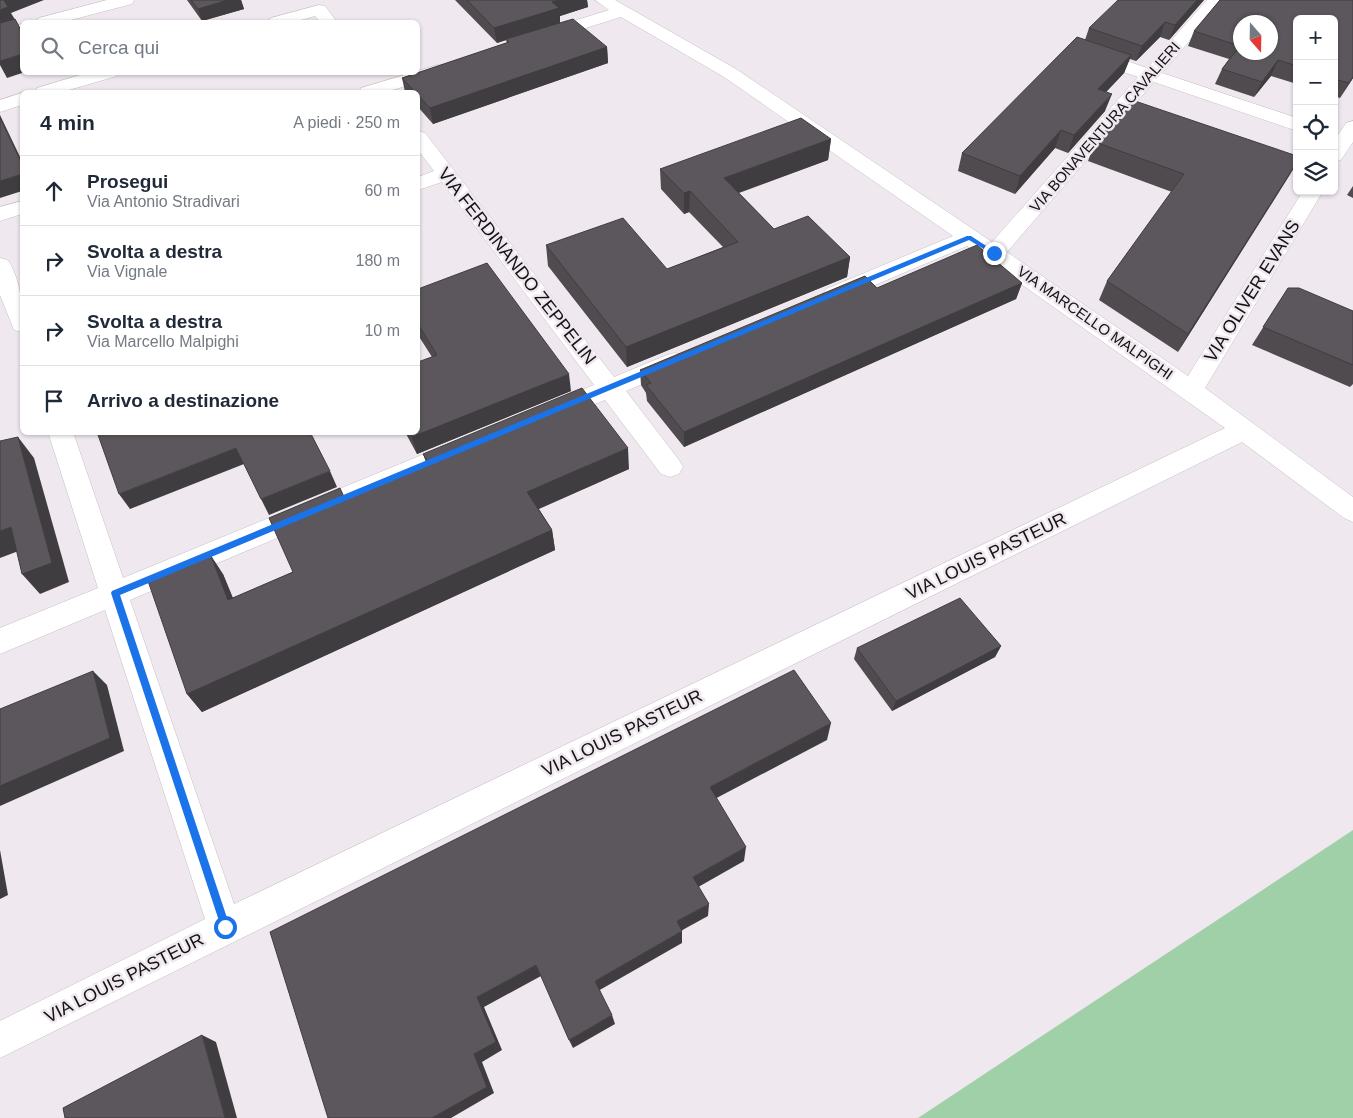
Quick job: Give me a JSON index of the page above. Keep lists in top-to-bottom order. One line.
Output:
{"streets":{"street":["VIA BONAVENTURA CAVALIERI","VIA FERDINANDO ZEPPELIN","VIA OLIVER EVANS","VIA MARCELLO MALPIGHI","VIA LOUIS PASTEUR"]},"crossings":[["VIA BONAVENTURA CAVALIERI","VIA MARCELLO MALPIGHI"],["VIA OLIVER EVANS","VIA MARCELLO MALPIGHI"],["VIA MARCELLO MALPIGHI","VIA LOUIS PASTEUR"]],"north":"bottom","page":{"map_buttons":["+","−"],"search":"Cerca qui","heading":["4 min","A piedi · 250 m"],"list":[["Prosegui","Via Antonio Stradivari","60 m"],["Svolta a destra","Via Vignale","180 m"],["Svolta a destra","Via Marcello Malpighi","10 m"],"Arrivo a destinazione"]}}
